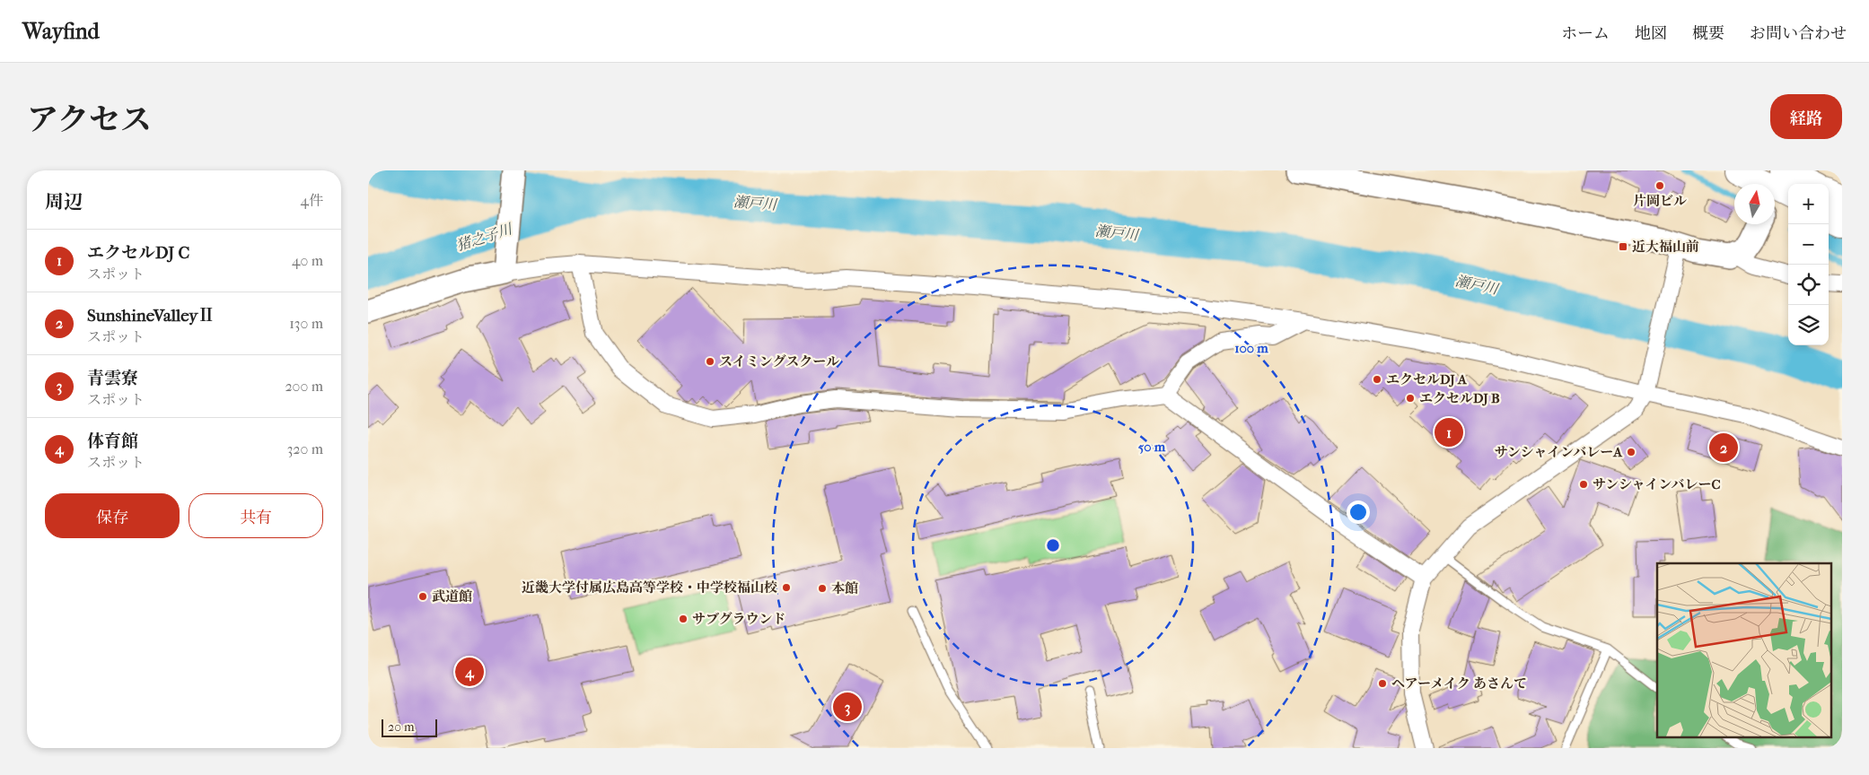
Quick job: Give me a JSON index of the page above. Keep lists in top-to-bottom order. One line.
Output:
{"water":["瀬戸川","猪之子川"],"places":{"other":["片岡ビル","スイミングスクール","エクセルDJ A","エクセルDJ B","サンシャインバレーA","サンシャインバレーC","近畿大学付属広島高等学校・中学校福山校","本館","武道館","サブグラウンド","ヘアーメイク あさんて"],"transit":["近大福山前"]},"scale_bar":"20 m","north":"top","page":{"header":"Wayfind","nav":["ホーム","地図","概要","お問い合わせ"],"title":"アクセス","buttons":["経路",["保存","共有"]],"heading":["周辺","4件"],"map_buttons":["+","−"],"list":[{"mark":"1","name":"エクセルDJ C","note":"スポット","value":"40 m"},{"mark":"2","name":"SunshineValleyⅡ","note":"スポット","value":"130 m"},{"mark":"3","name":"青雲寮","note":"スポット","value":"200 m"},{"mark":"4","name":"体育館","note":"スポット","value":"320 m"}],"pins":["1","2","4","3"],"scale":"20 m"},"rings":["100 m","50 m"]}
